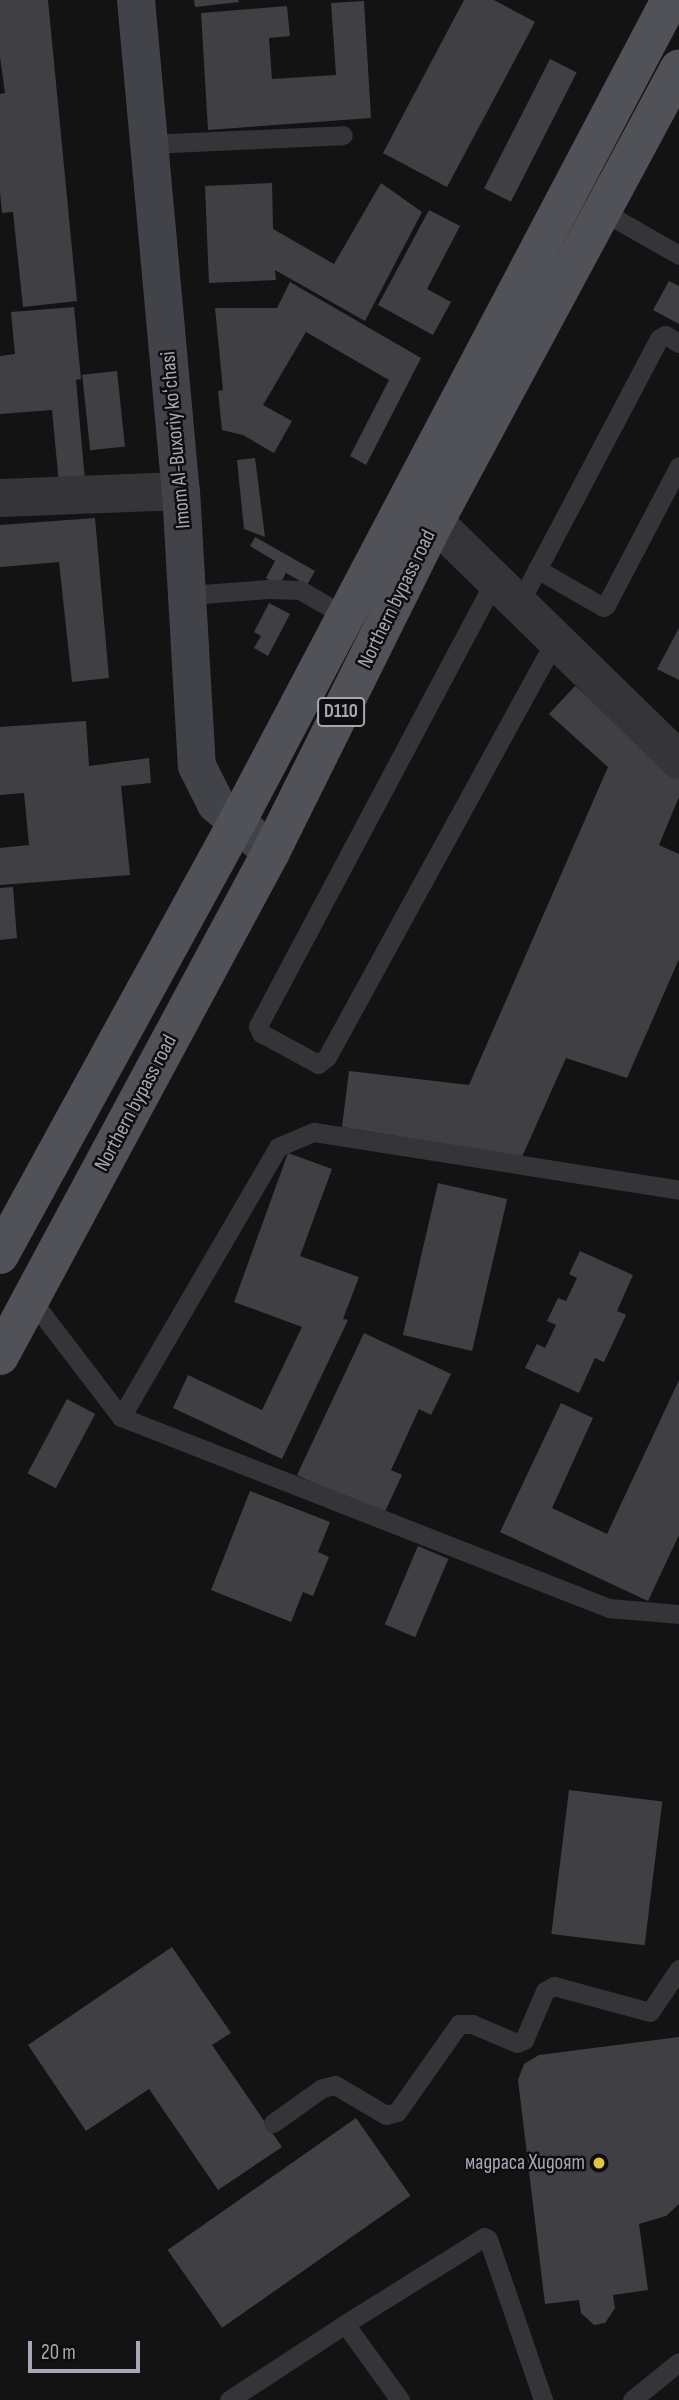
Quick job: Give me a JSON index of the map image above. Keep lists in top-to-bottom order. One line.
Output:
{"streets":{"main road":["Northern bypass road","D110"],"street":["Imom Al-Buxoriy koʻchasi"]},"crossings":[["Imom Al-Buxoriy koʻchasi","Northern bypass road"]],"places":["мадраса Хидоят"],"scale_bar":"20 m"}
